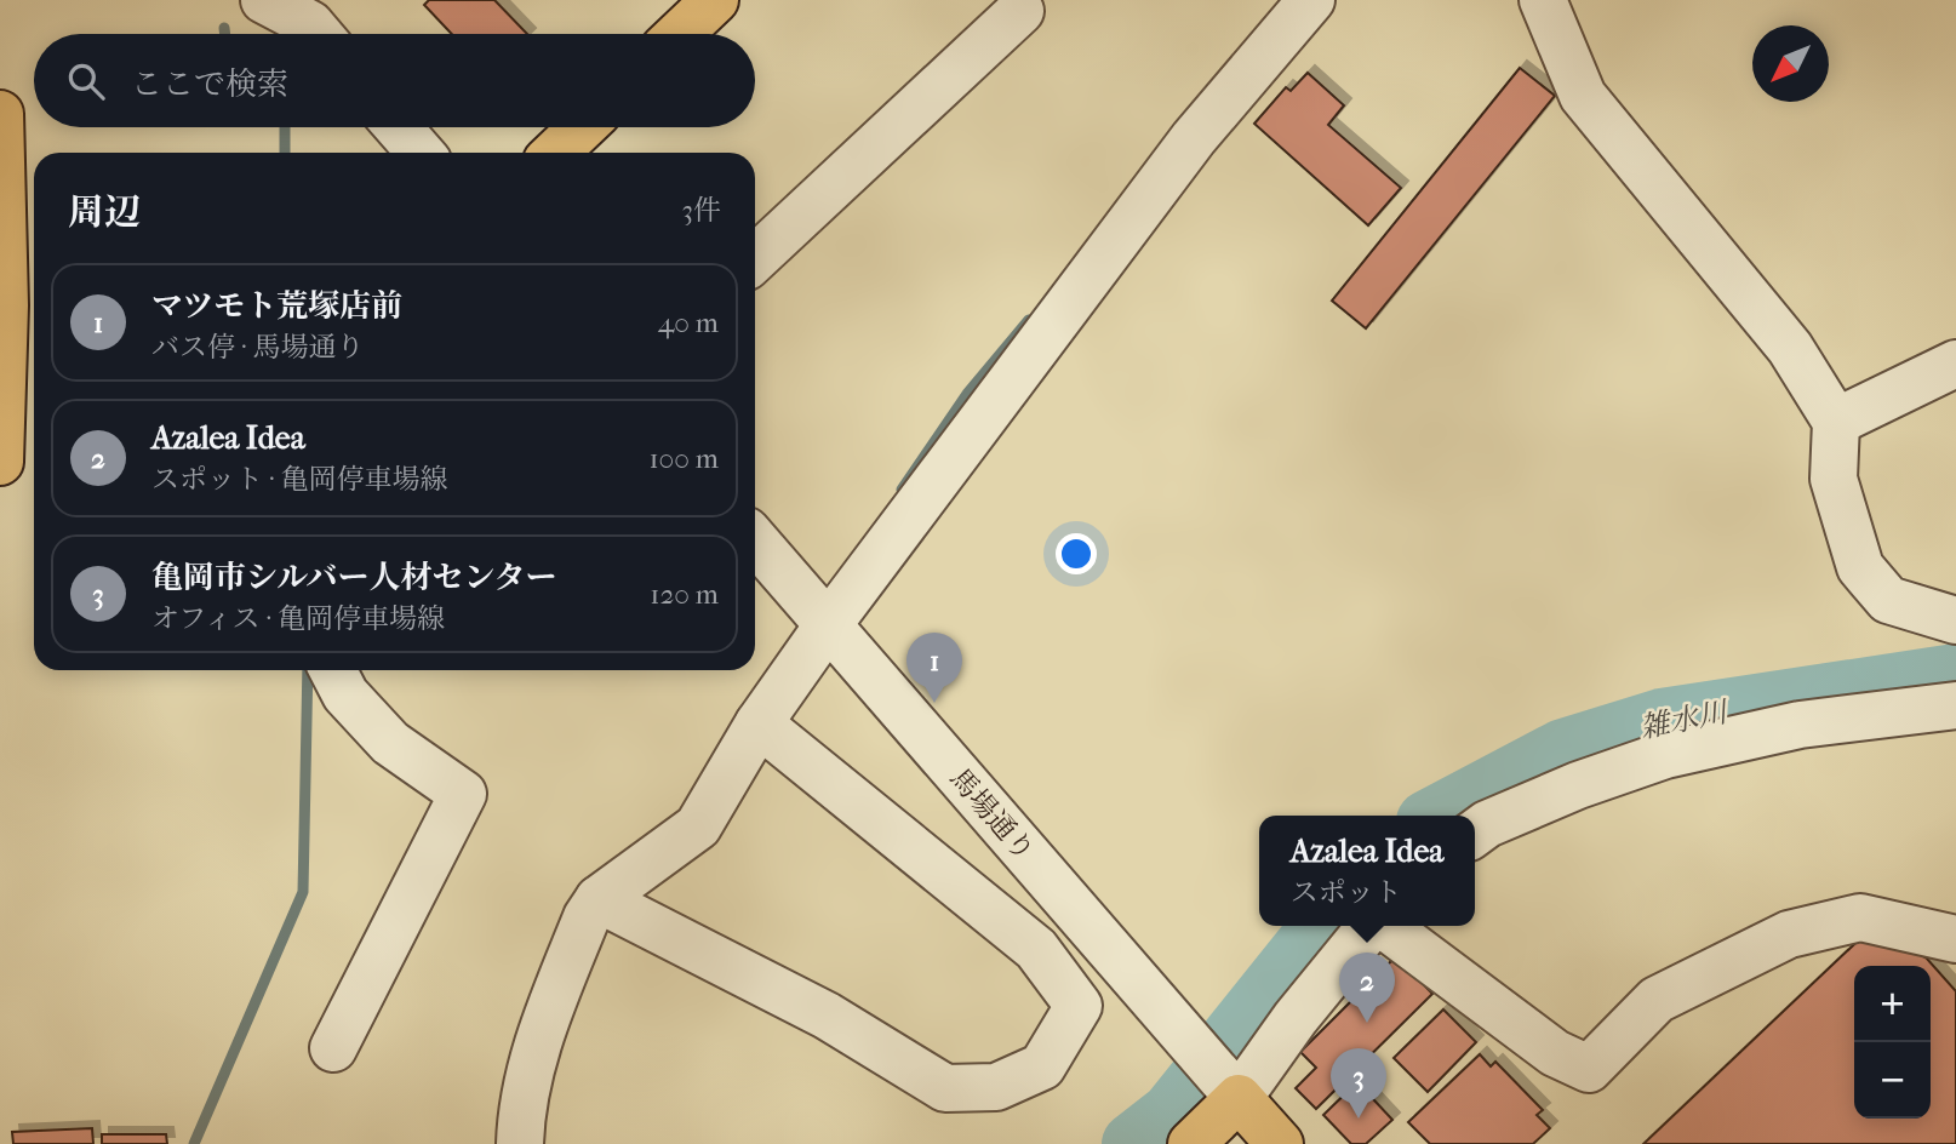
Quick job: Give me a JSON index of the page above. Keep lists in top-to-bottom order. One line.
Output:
{"streets":{"street":["馬場通り"]},"water":["雑水川"],"north":"bottom left","page":{"search":"ここで検索","heading":["周辺","3件"],"list":[{"mark":"1","name":"マツモト荒塚店前","note":"バス停 · 馬場通り","value":"40 m"},{"mark":"2","name":"Azalea Idea","note":"スポット · 亀岡停車場線","value":"100 m"},{"mark":"3","name":"亀岡市シルバー人材センター","note":"オフィス · 亀岡停車場線","value":"120 m"}],"pins":["1","2","3"],"popup":["Azalea Idea","スポット"],"map_buttons":["+","−"]}}
